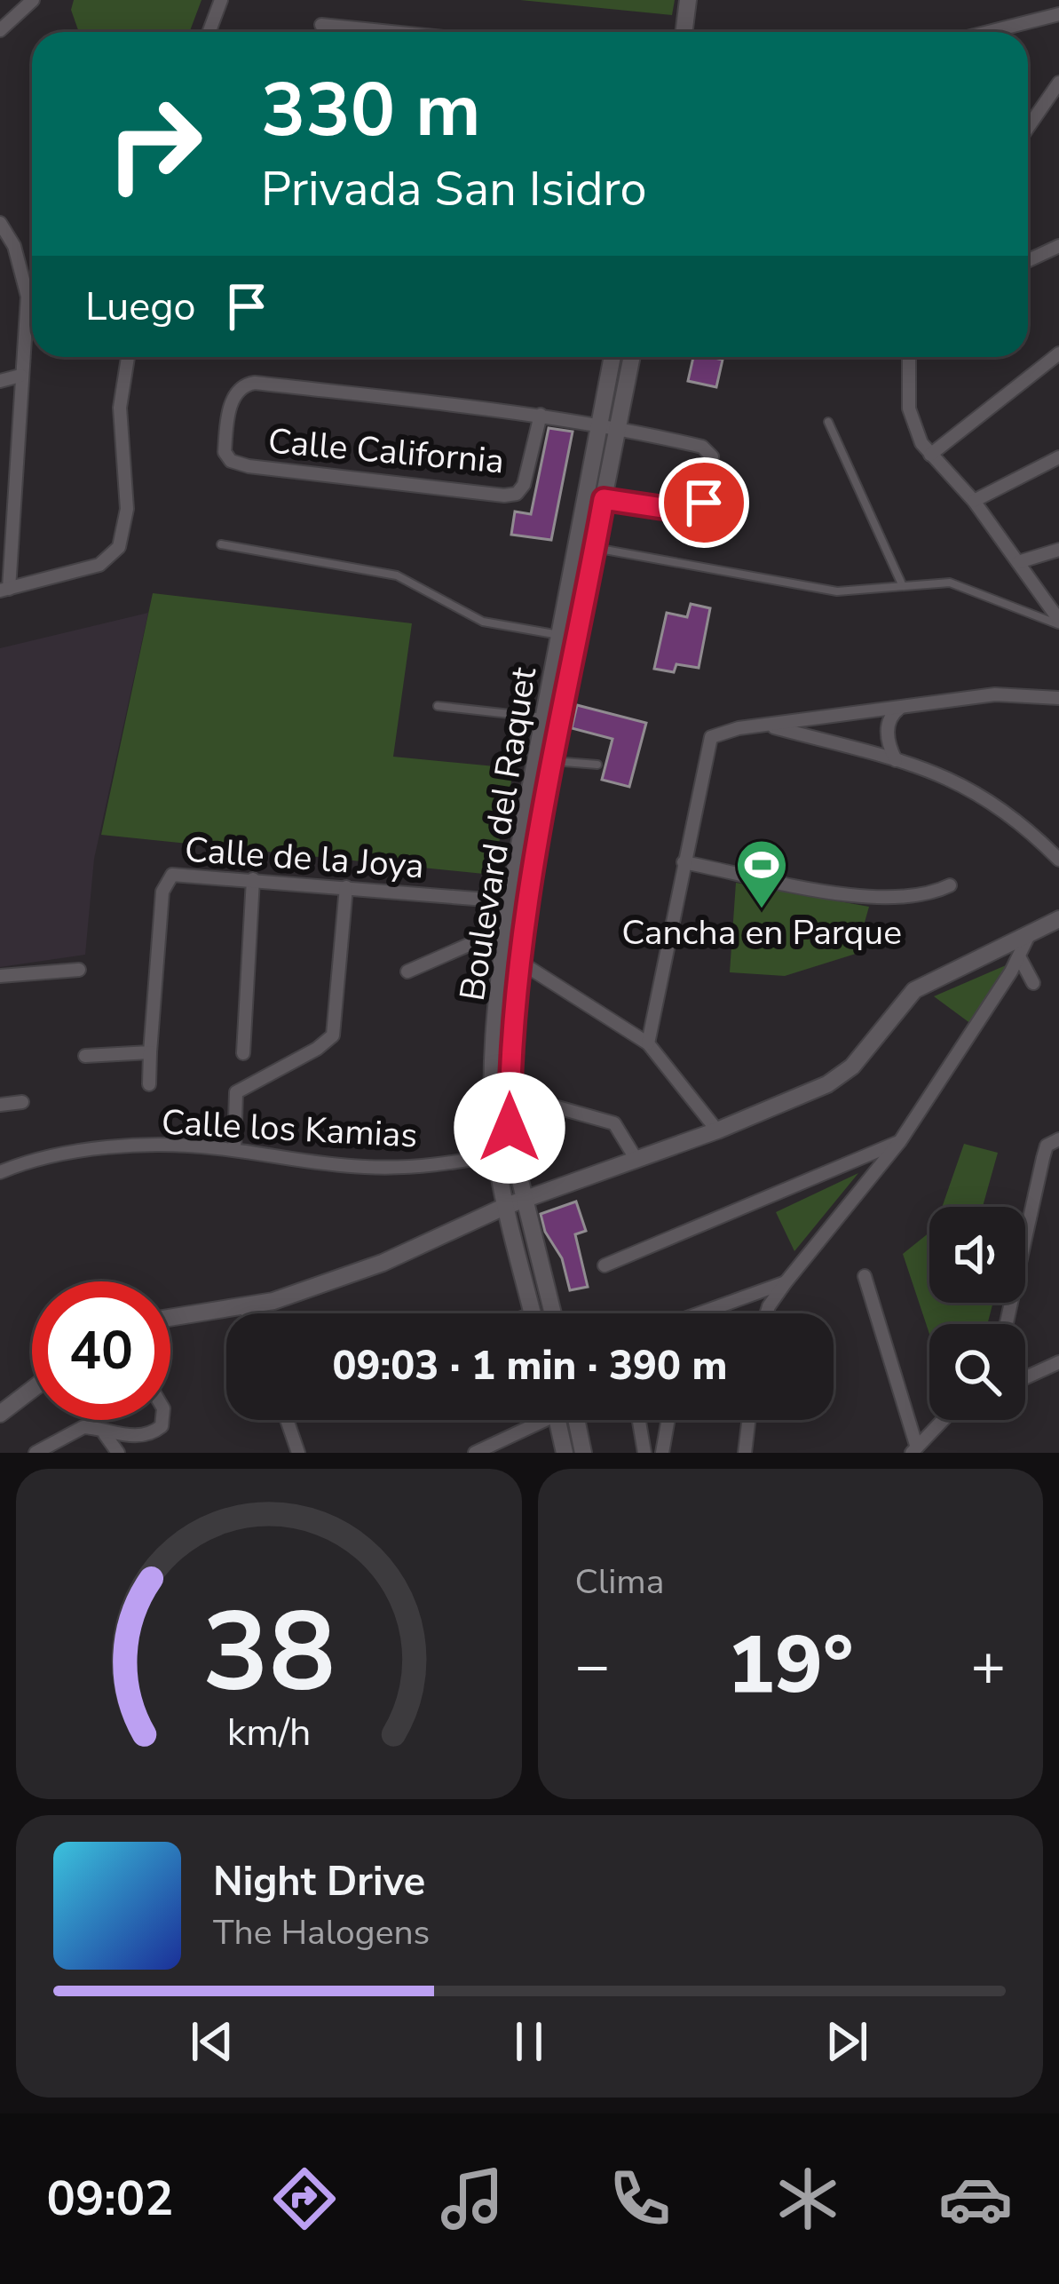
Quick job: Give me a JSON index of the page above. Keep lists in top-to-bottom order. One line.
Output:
{"streets":{"street":["Calle California","Boulevard del Raquet","Calle de la Joya","Calle los Kamias"]},"crossings":[["Calle California","Boulevard del Raquet"],["Boulevard del Raquet","Calle de la Joya"],["Boulevard del Raquet","Calle los Kamias"]],"places":{"sports":["Cancha en Parque"]},"page":{"turn":["330 m","Privada San Isidro"],"then":"Luego","limit":"40","trip":"09:03 · 1 min · 390 m","tile":"Clima","heat":["−","19°","+"],"song":["Night Drive","The Halogens"],"tabs":"09:02","gauge":["38","km/h"]}}
